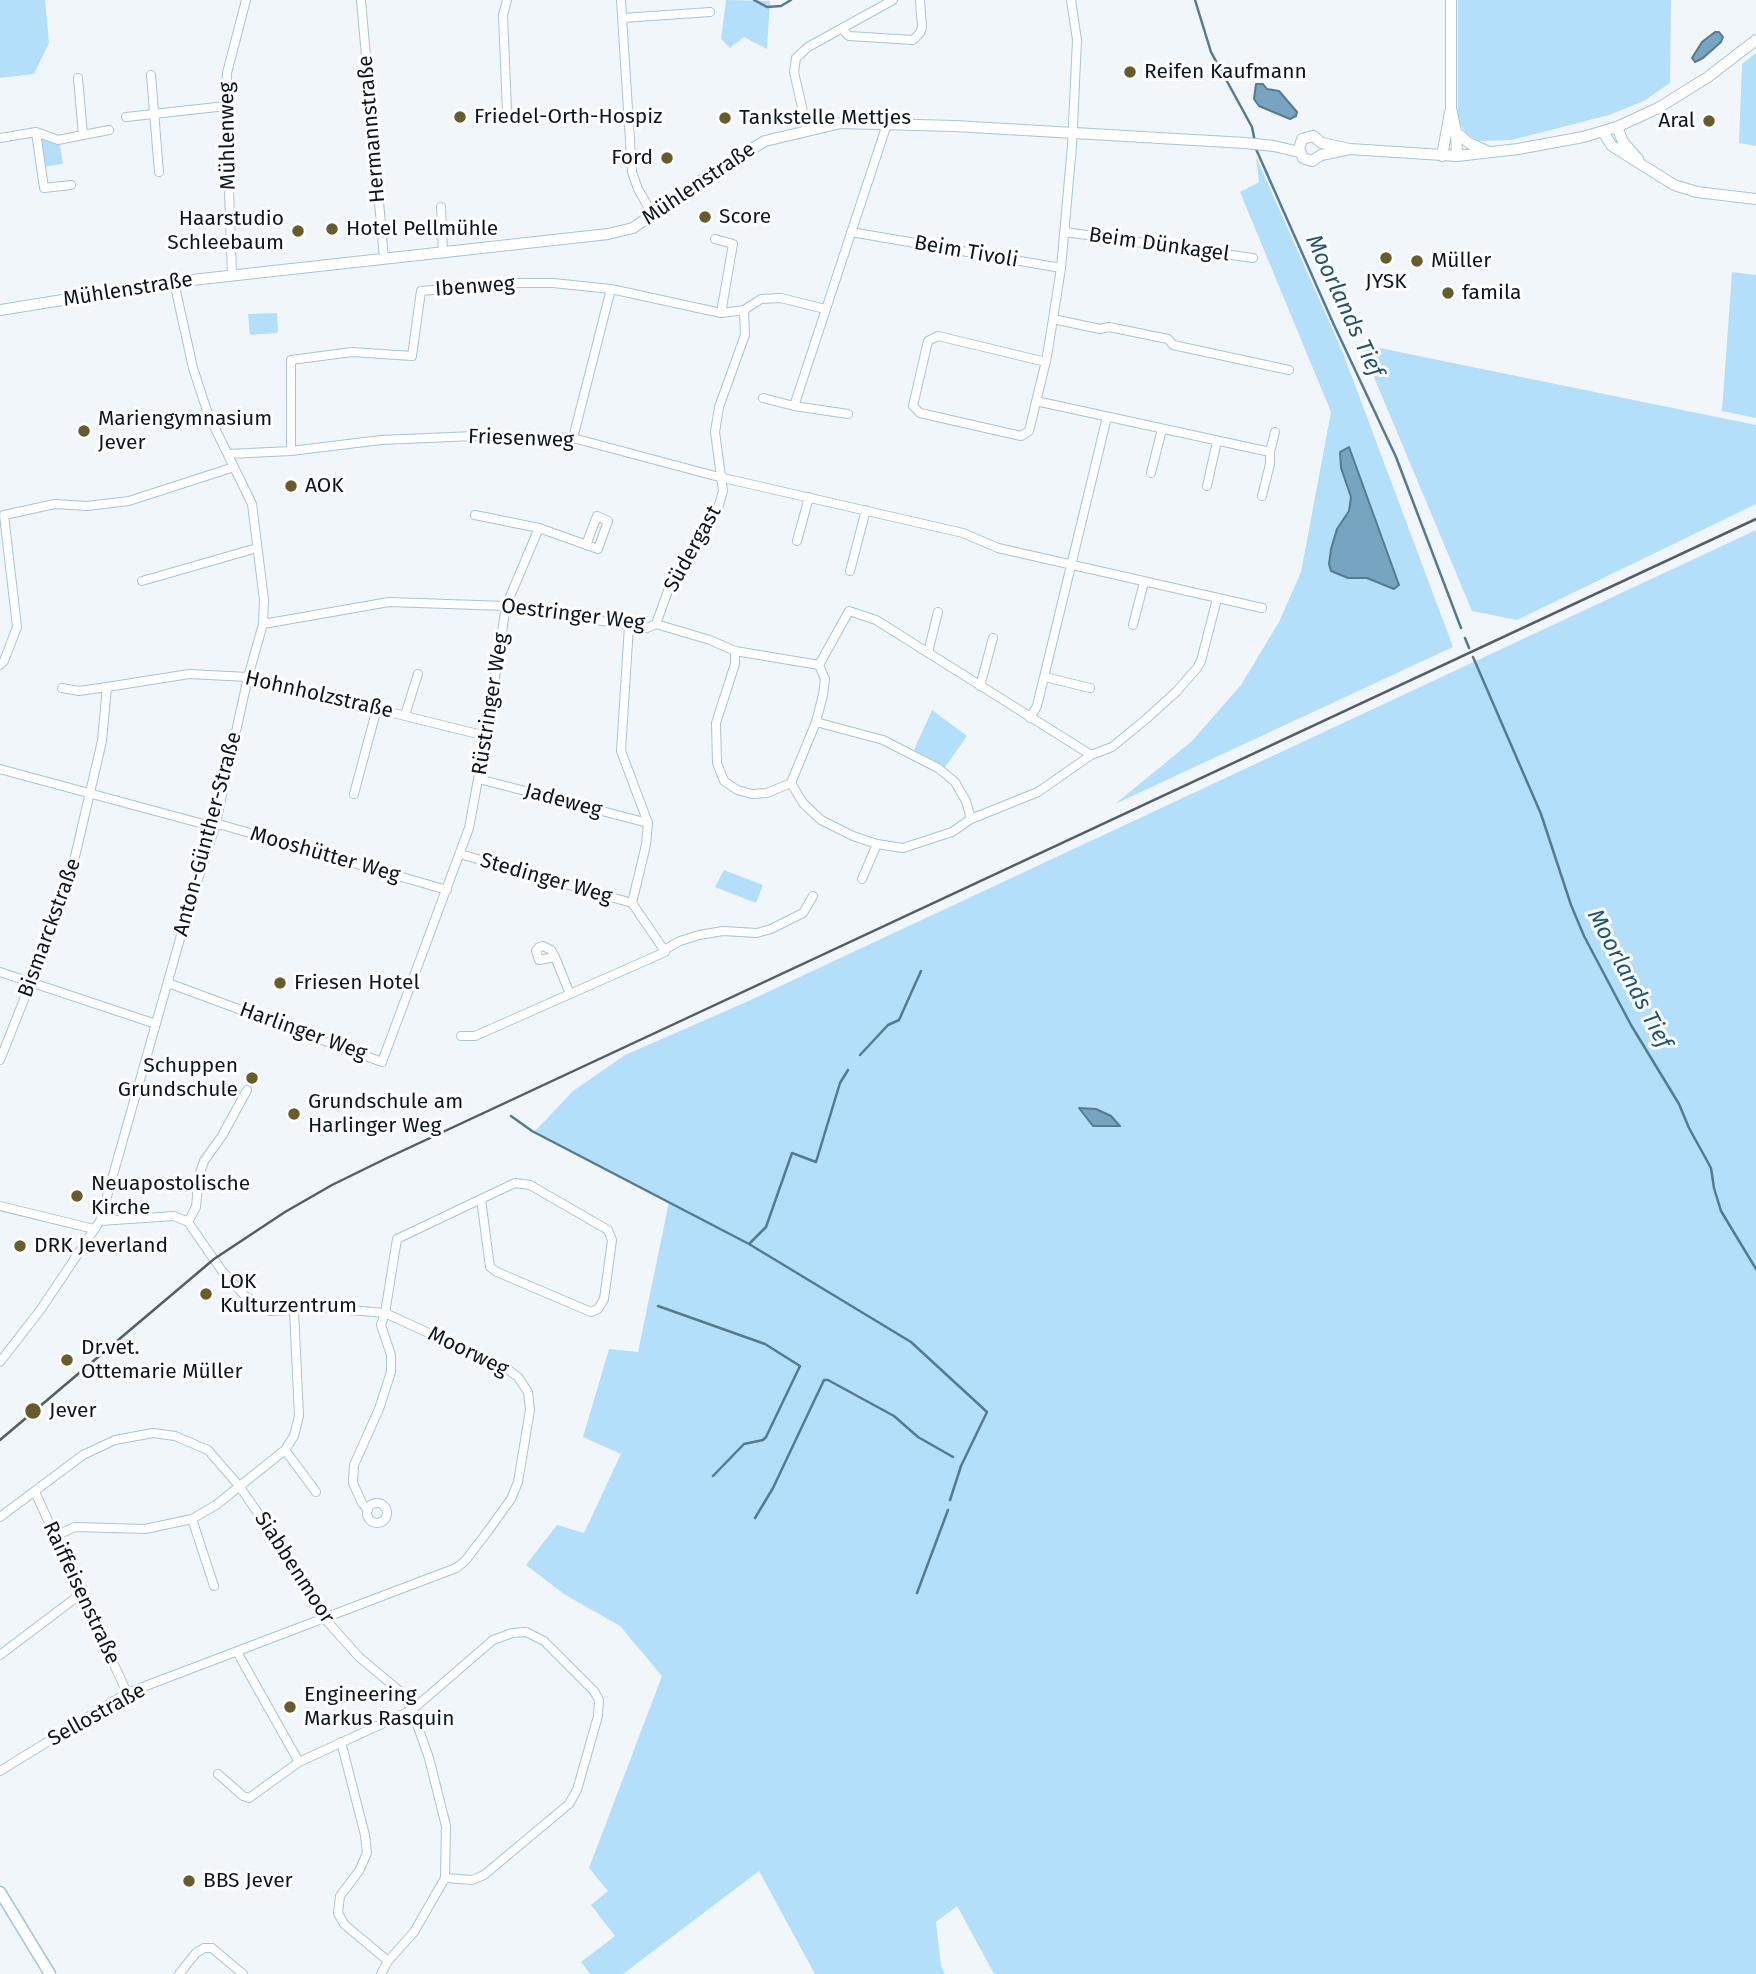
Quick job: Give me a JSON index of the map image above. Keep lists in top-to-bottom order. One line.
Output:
{"streets":{"street":["Hermannstraße","Mühlenweg","Mühlenstraße","Beim Dünkagel","Beim Tivoli","Ibenweg","Friesenweg","Südergast","Oestringer Weg","Hohnholzstraße","Rüstringer Weg","Jadeweg","Anton-Günther-Straße","Mooshütter Weg","Stedinger Weg","Bismarckstraße","Harlinger Weg","Moorweg","Siabbenmoor","Raiffeisenstraße","Sellostraße"]},"crossings":[["Hermannstraße","Mühlenstraße"],["Mühlenweg","Mühlenstraße"],["Mühlenstraße","Anton-Günther-Straße"],["Ibenweg","Friesenweg"],["Ibenweg","Südergast"],["Friesenweg","Südergast"],["Friesenweg","Anton-Günther-Straße"],["Südergast","Oestringer Weg"],["Oestringer Weg","Rüstringer Weg"],["Oestringer Weg","Anton-Günther-Straße"],["Hohnholzstraße","Rüstringer Weg"],["Hohnholzstraße","Anton-Günther-Straße"],["Rüstringer Weg","Jadeweg"],["Rüstringer Weg","Mooshütter Weg"],["Rüstringer Weg","Stedinger Weg"],["Rüstringer Weg","Harlinger Weg"],["Anton-Günther-Straße","Mooshütter Weg"],["Anton-Günther-Straße","Harlinger Weg"],["Mooshütter Weg","Bismarckstraße"],["Mooshütter Weg","Harlinger Weg"],["Moorweg","Siabbenmoor"],["Moorweg","Sellostraße"],["Siabbenmoor","Raiffeisenstraße"],["Siabbenmoor","Sellostraße"],["Raiffeisenstraße","Sellostraße"]],"water":["Moorlands Tief"],"places":["Reifen Kaufmann","Friedel-Orth-Hospiz","Tankstelle Mettjes","Aral","Ford","Score","Hotel Pellmühle","Haarstudio Schleebaum","JYSK","Müller","famila","Mariengymnasium Jever","AOK","Friesen Hotel","Schuppen Grundschule","Grundschule am Harlinger Weg","Neuapostolische Kirche","DRK Jeverland","LOK Kulturzentrum","Dr.vet. Ottemarie Müller","Jever","Engineering Markus Rasquin","BBS Jever"]}
